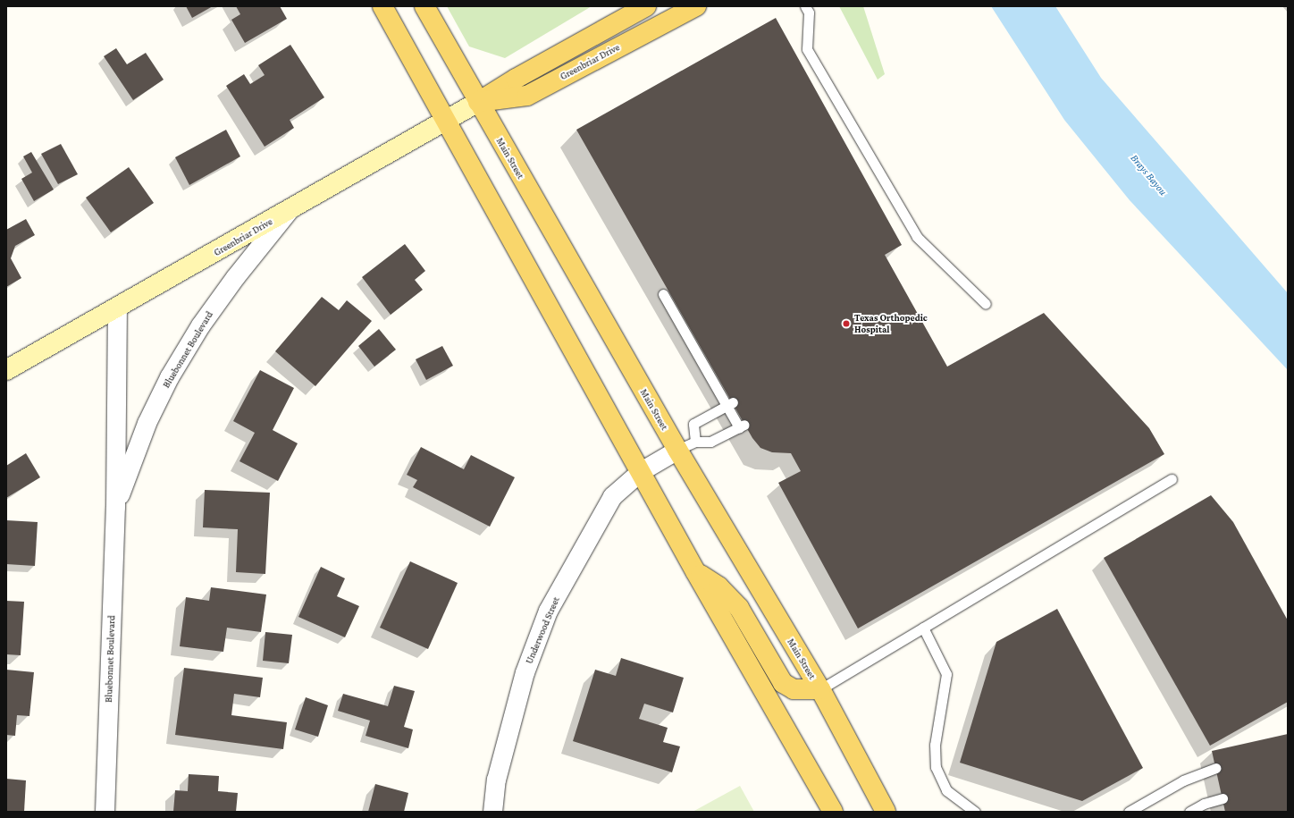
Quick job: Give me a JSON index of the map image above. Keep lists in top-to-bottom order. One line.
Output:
{"streets":{"main road":["Greenbriar Drive","Main Street"],"street":["Bluebonnet Boulevard","Underwood Street"]},"crossings":[["Greenbriar Drive","Main Street"],["Greenbriar Drive","Bluebonnet Boulevard"],["Main Street","Underwood Street"]],"water":["Brays Bayou"],"places":["Texas Orthopedic Hospital"]}
